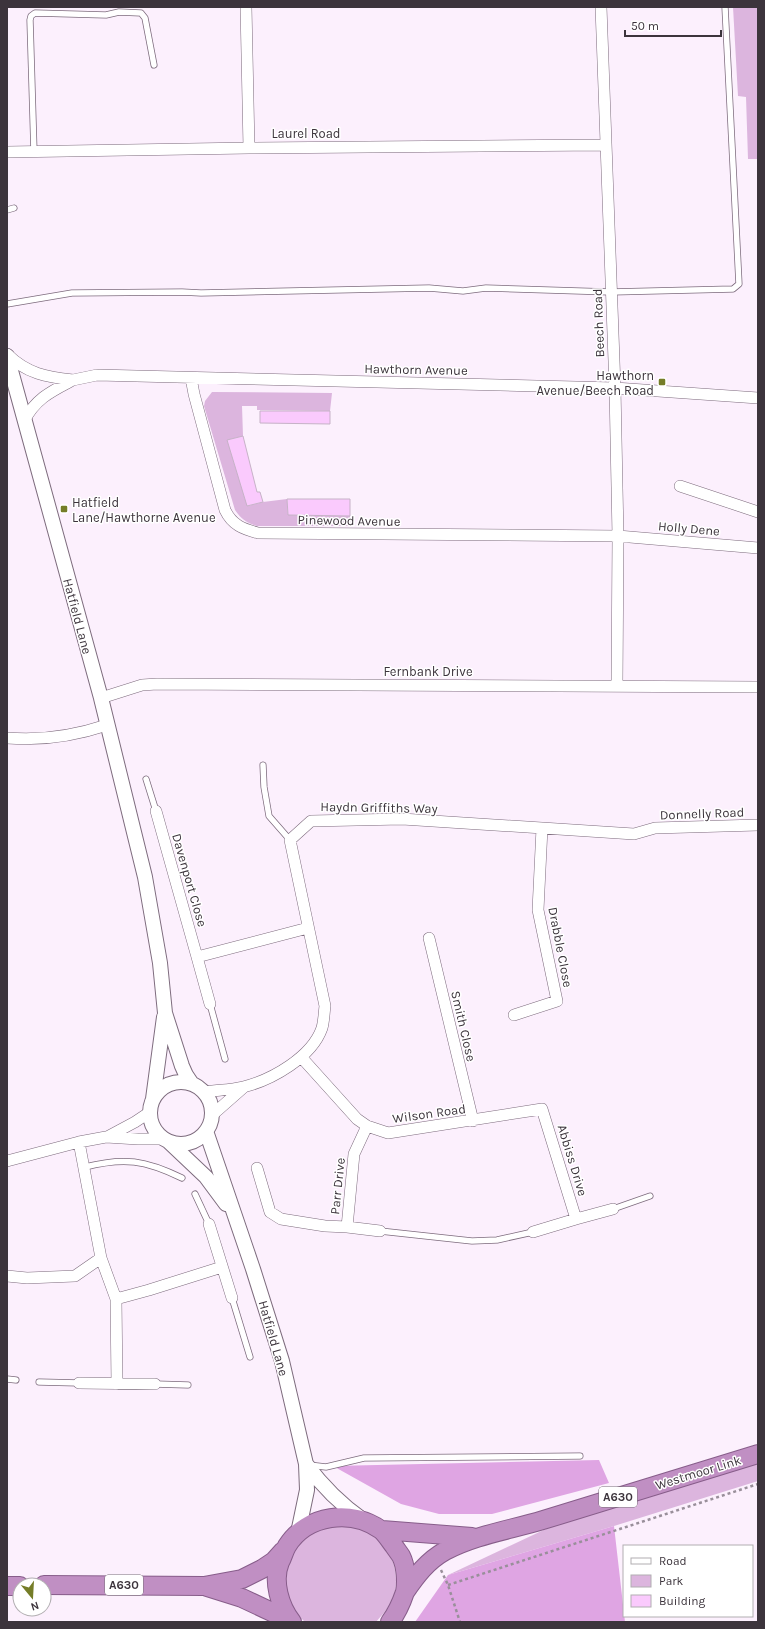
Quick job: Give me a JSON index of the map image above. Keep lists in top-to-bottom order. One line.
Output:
{"streets":{"highway":["Westmoor Link","A630"],"street":["Laurel Road","Beech Road","Hawthorn Avenue","Pinewood Avenue","Holly Dene","Hatfield Lane","Fernbank Drive","Haydn Griffiths Way","Donnelly Road","Davenport Close","Drabble Close","Smith Close","Wilson Road","Abbiss Drive","Parr Drive"]},"crossings":[["Laurel Road","Beech Road"],["Beech Road","Hawthorn Avenue"],["Beech Road","Pinewood Avenue"],["Beech Road","Holly Dene"],["Beech Road","Fernbank Drive"],["Hawthorn Avenue","Pinewood Avenue"],["Hawthorn Avenue","Hatfield Lane"],["Pinewood Avenue","Holly Dene"],["Hatfield Lane","Fernbank Drive"],["Hatfield Lane","A630"],["Haydn Griffiths Way","Donnelly Road"],["Haydn Griffiths Way","Drabble Close"],["Smith Close","Wilson Road"],["Wilson Road","Abbiss Drive"],["Wilson Road","Parr Drive"]],"places":{"transit":["Hawthorn Avenue/Beech Road","Hatfield Lane/Hawthorne Avenue"]},"legend":["Road","Park","Building"],"scale_bar":"50 m","north":"bottom"}
